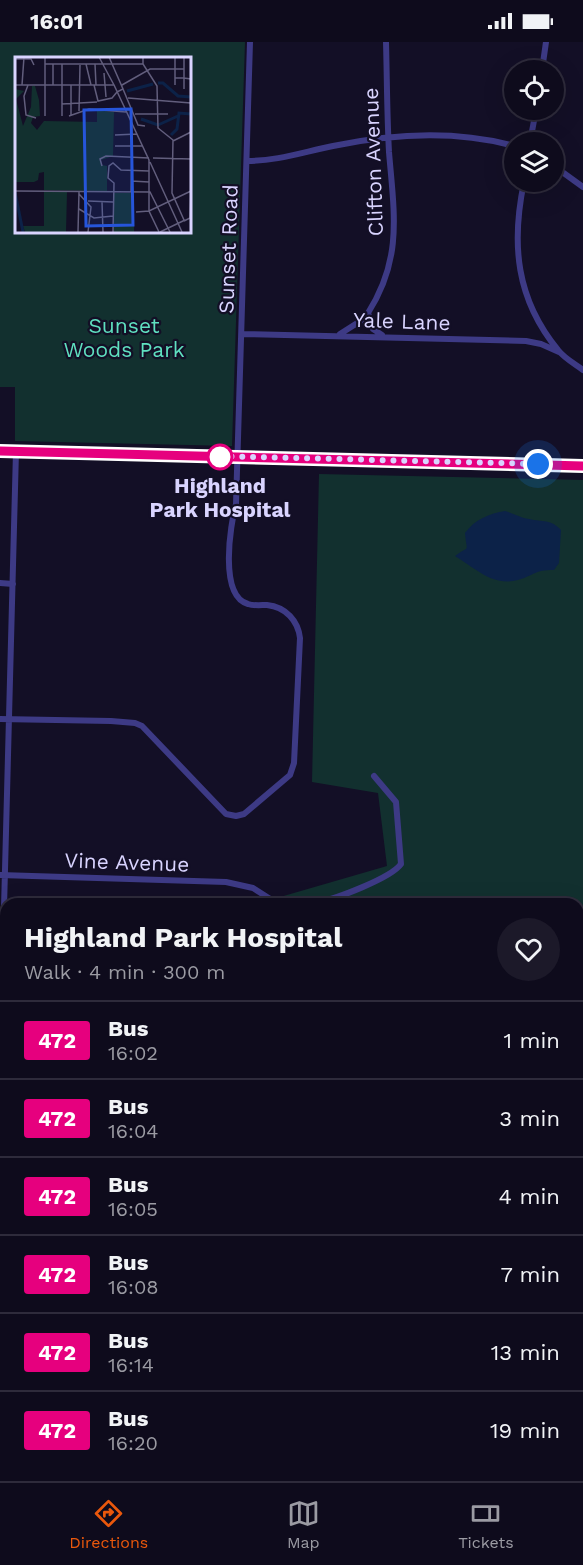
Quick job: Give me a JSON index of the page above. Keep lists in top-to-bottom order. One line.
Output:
{"streets":{"street":["Clifton Avenue","Sunset Road","Yale Lane","Vine Avenue"]},"crossings":[["Clifton Avenue","Yale Lane"],["Sunset Road","Yale Lane"]],"parks":["Sunset Woods Park"],"places":["Highland Park Hospital"],"lines":["bus line 472"],"page":{"status":"16:01","heading":["Highland Park Hospital","Walk · 4 min · 300 m"],"list":[{"mark":"472","name":"Bus","note":"16:02","value":"1 min"},{"mark":"472","name":"Bus","note":"16:04","value":"3 min"},{"mark":"472","name":"Bus","note":"16:05","value":"4 min"},{"mark":"472","name":"Bus","note":"16:08","value":"7 min"},{"mark":"472","name":"Bus","note":"16:14","value":"13 min"},{"mark":"472","name":"Bus","note":"16:20","value":"19 min"}],"tabs":["Directions","Map","Tickets"]}}
